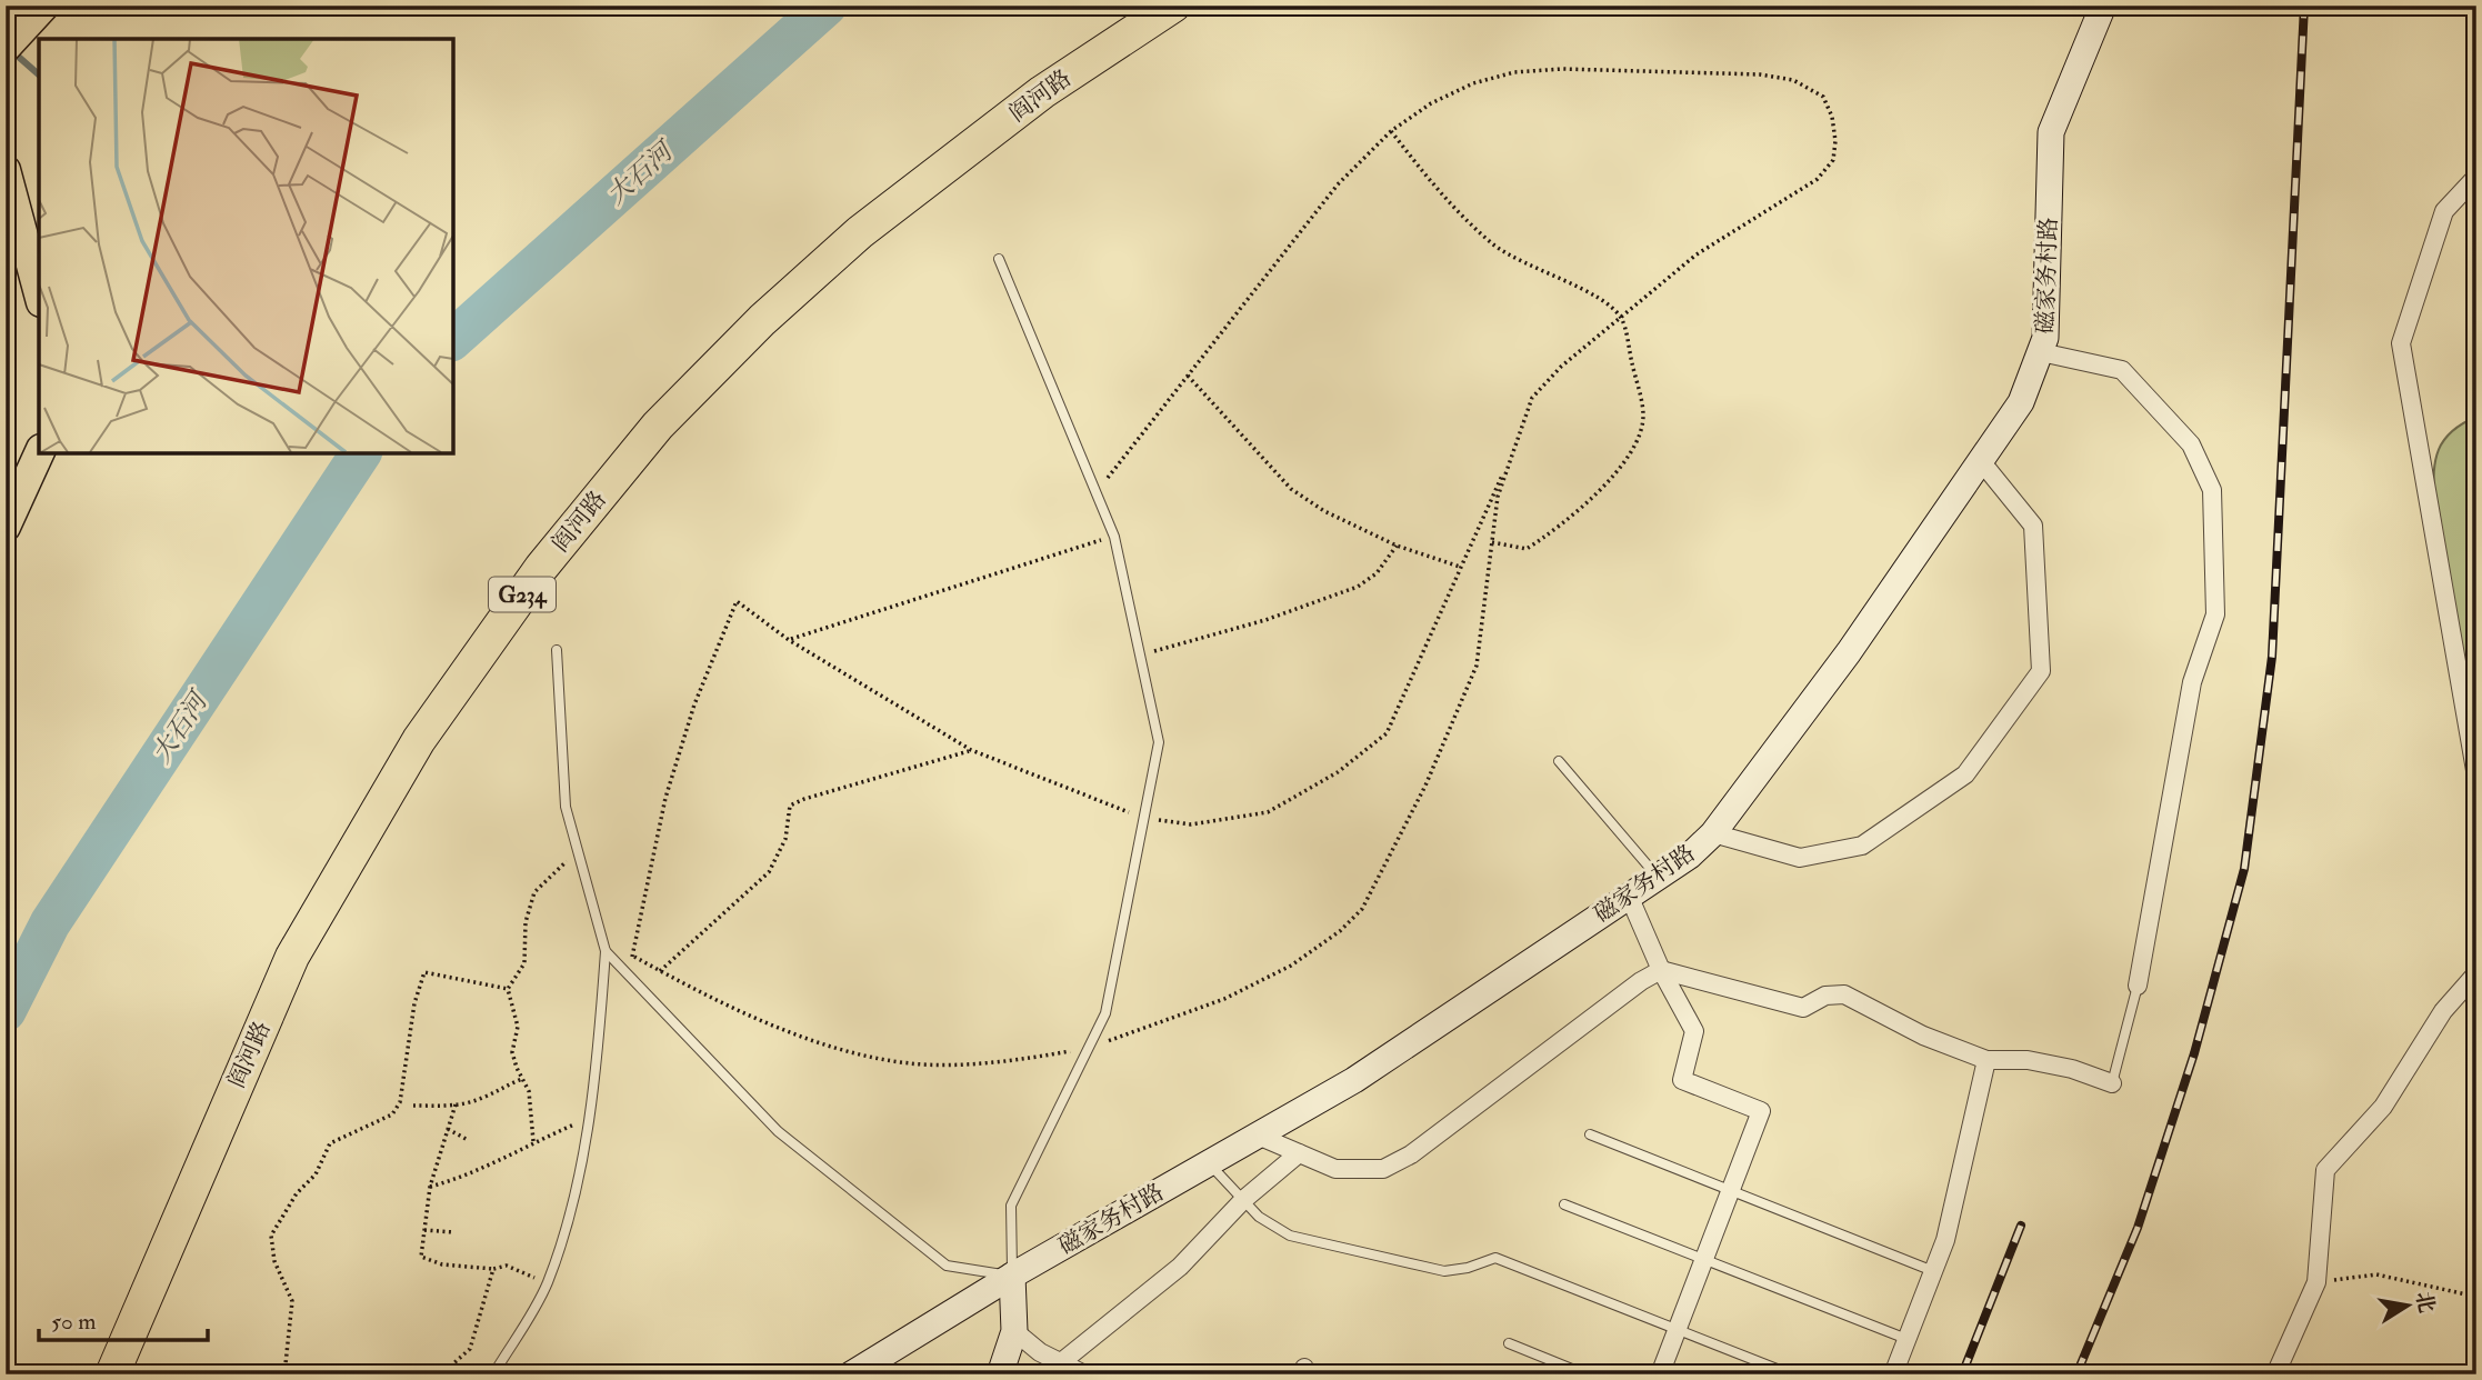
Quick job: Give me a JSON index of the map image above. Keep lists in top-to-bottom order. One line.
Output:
{"streets":{"highway":["阎河路","G234"],"street":["磁家务村路"]},"water":["大石河"],"scale_bar":"50 m","north":"right"}
